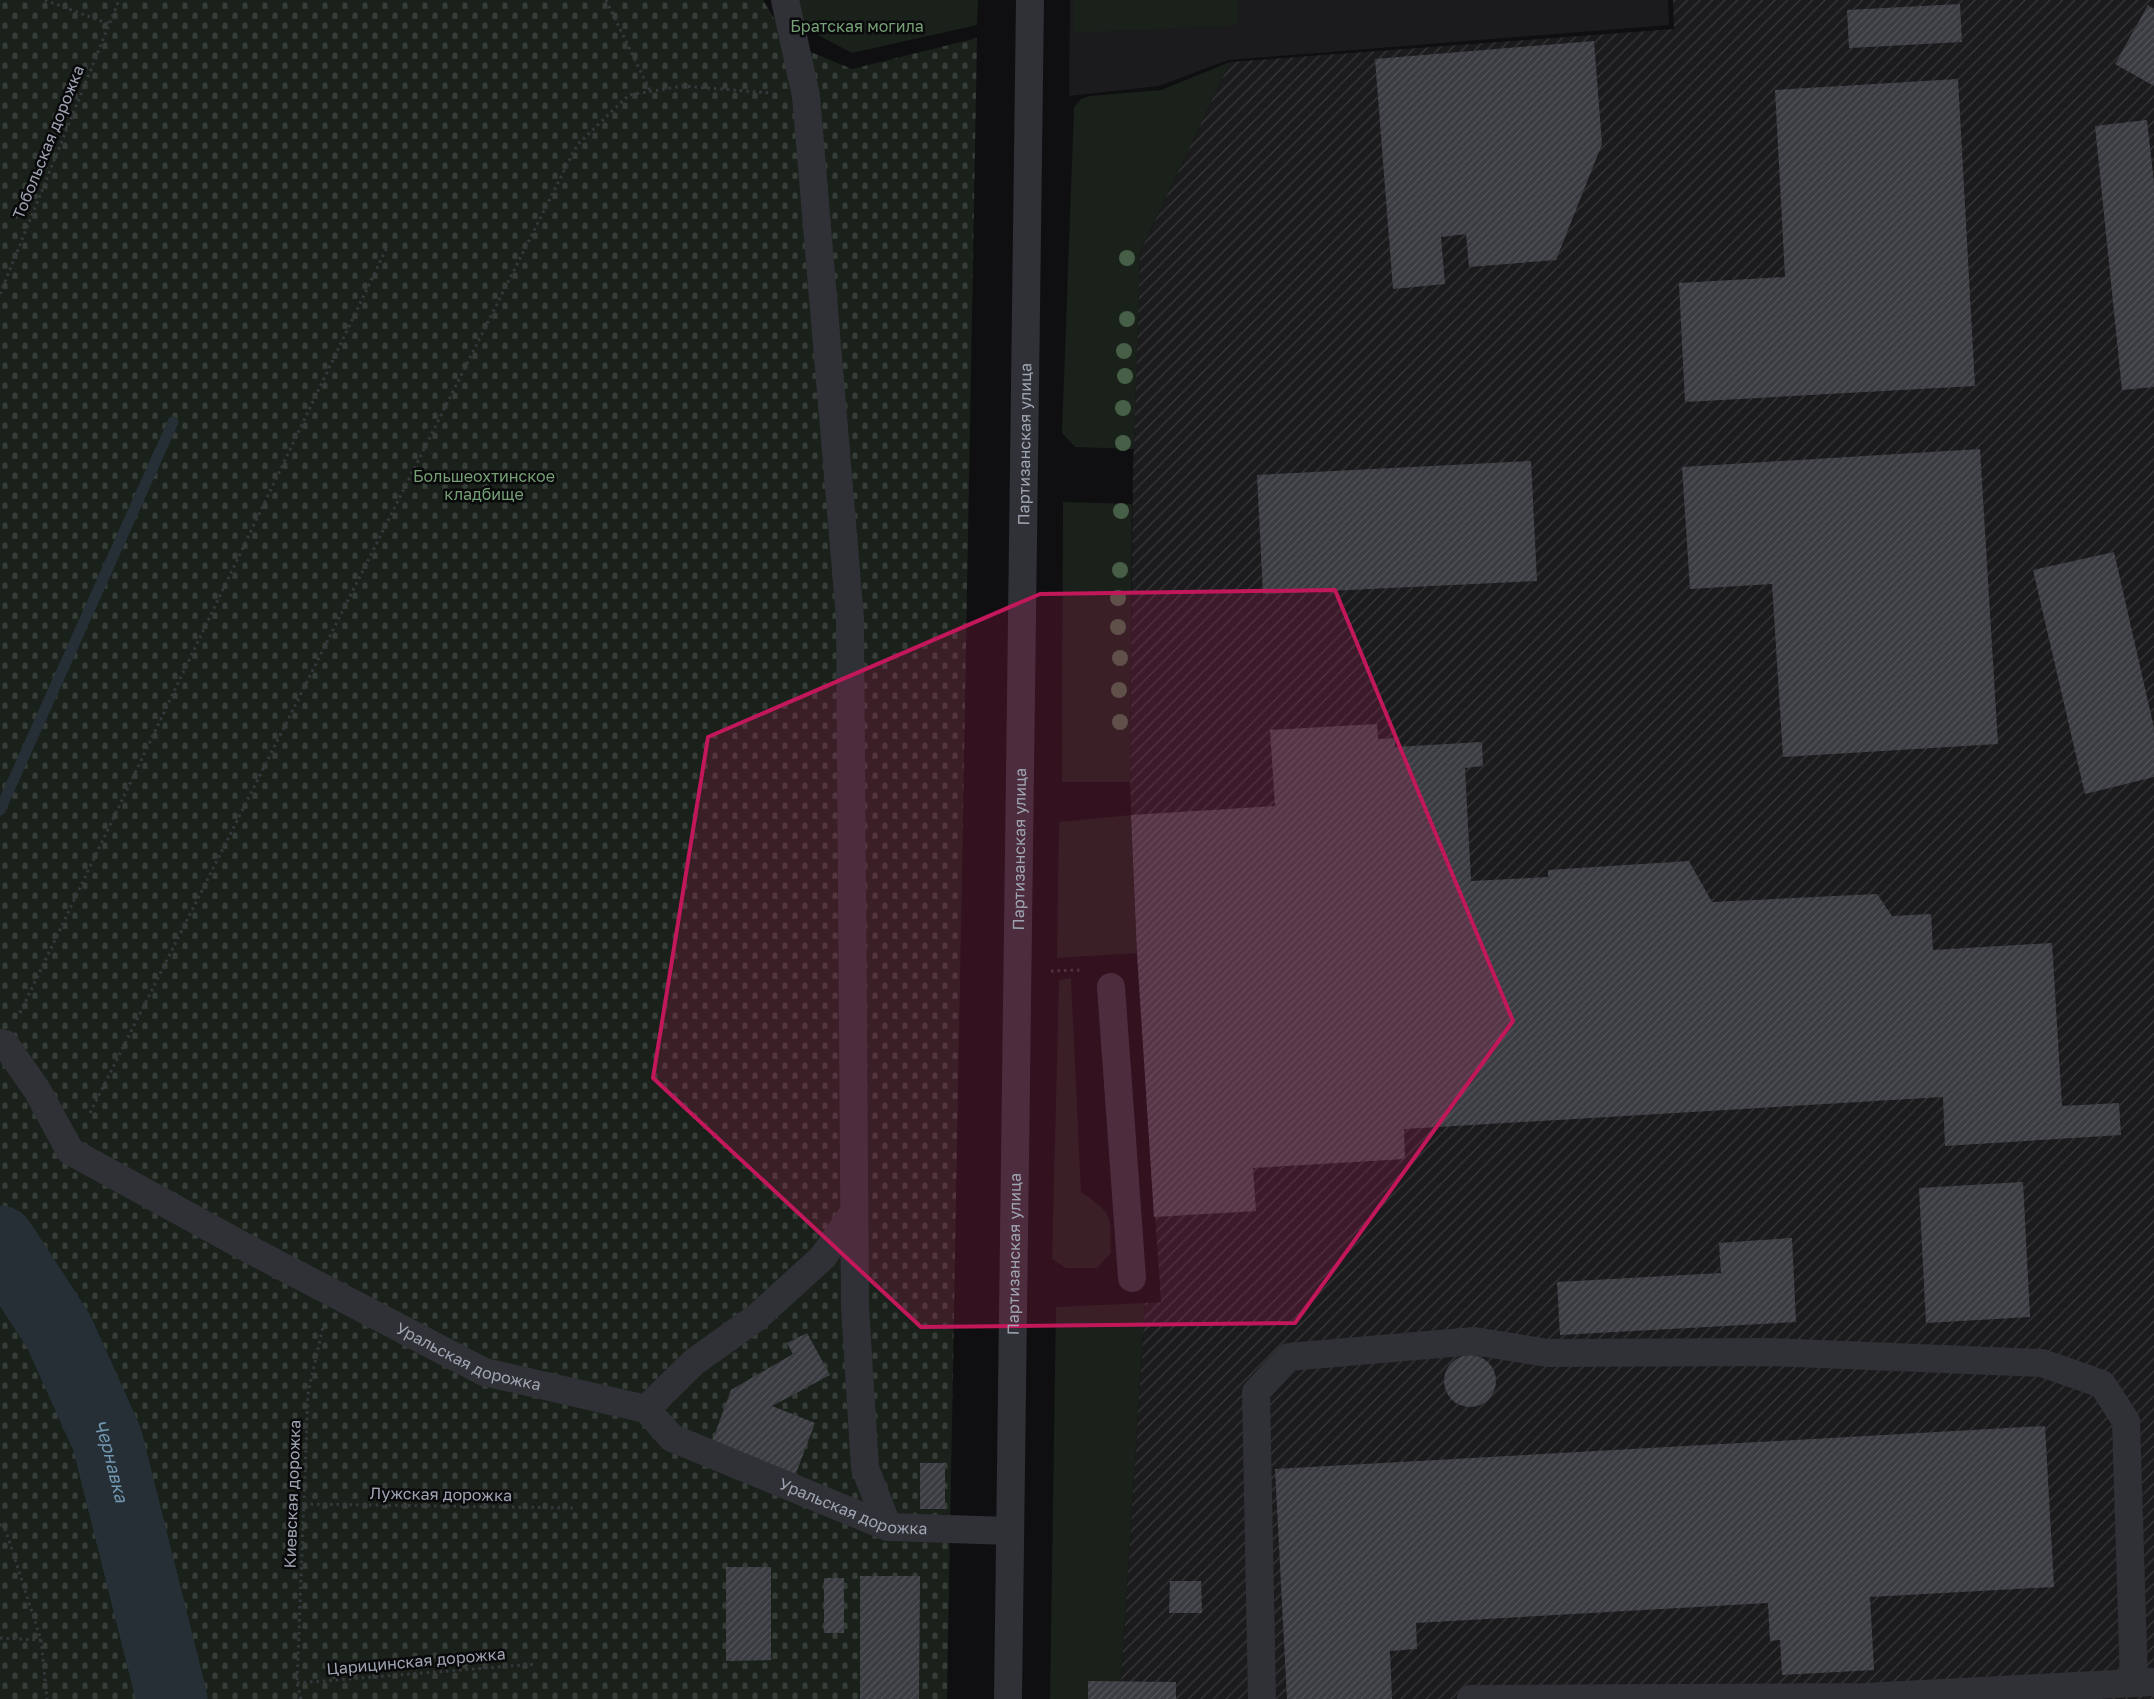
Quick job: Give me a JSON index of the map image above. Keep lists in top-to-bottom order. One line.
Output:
{"streets":{"street":["Партизанская улица","Уральская дорожка"],"path":["Тобольская дорожка","Киевская дорожка","Лужская дорожка","Царицинская дорожка"]},"crossings":[["Партизанская улица","Уральская дорожка"],["Уральская дорожка","Киевская дорожка"],["Киевская дорожка","Лужская дорожка"],["Киевская дорожка","Царицинская дорожка"]],"water":["Чернавка"],"parks":["Братская могила","Большеохтинское кладбище"]}
